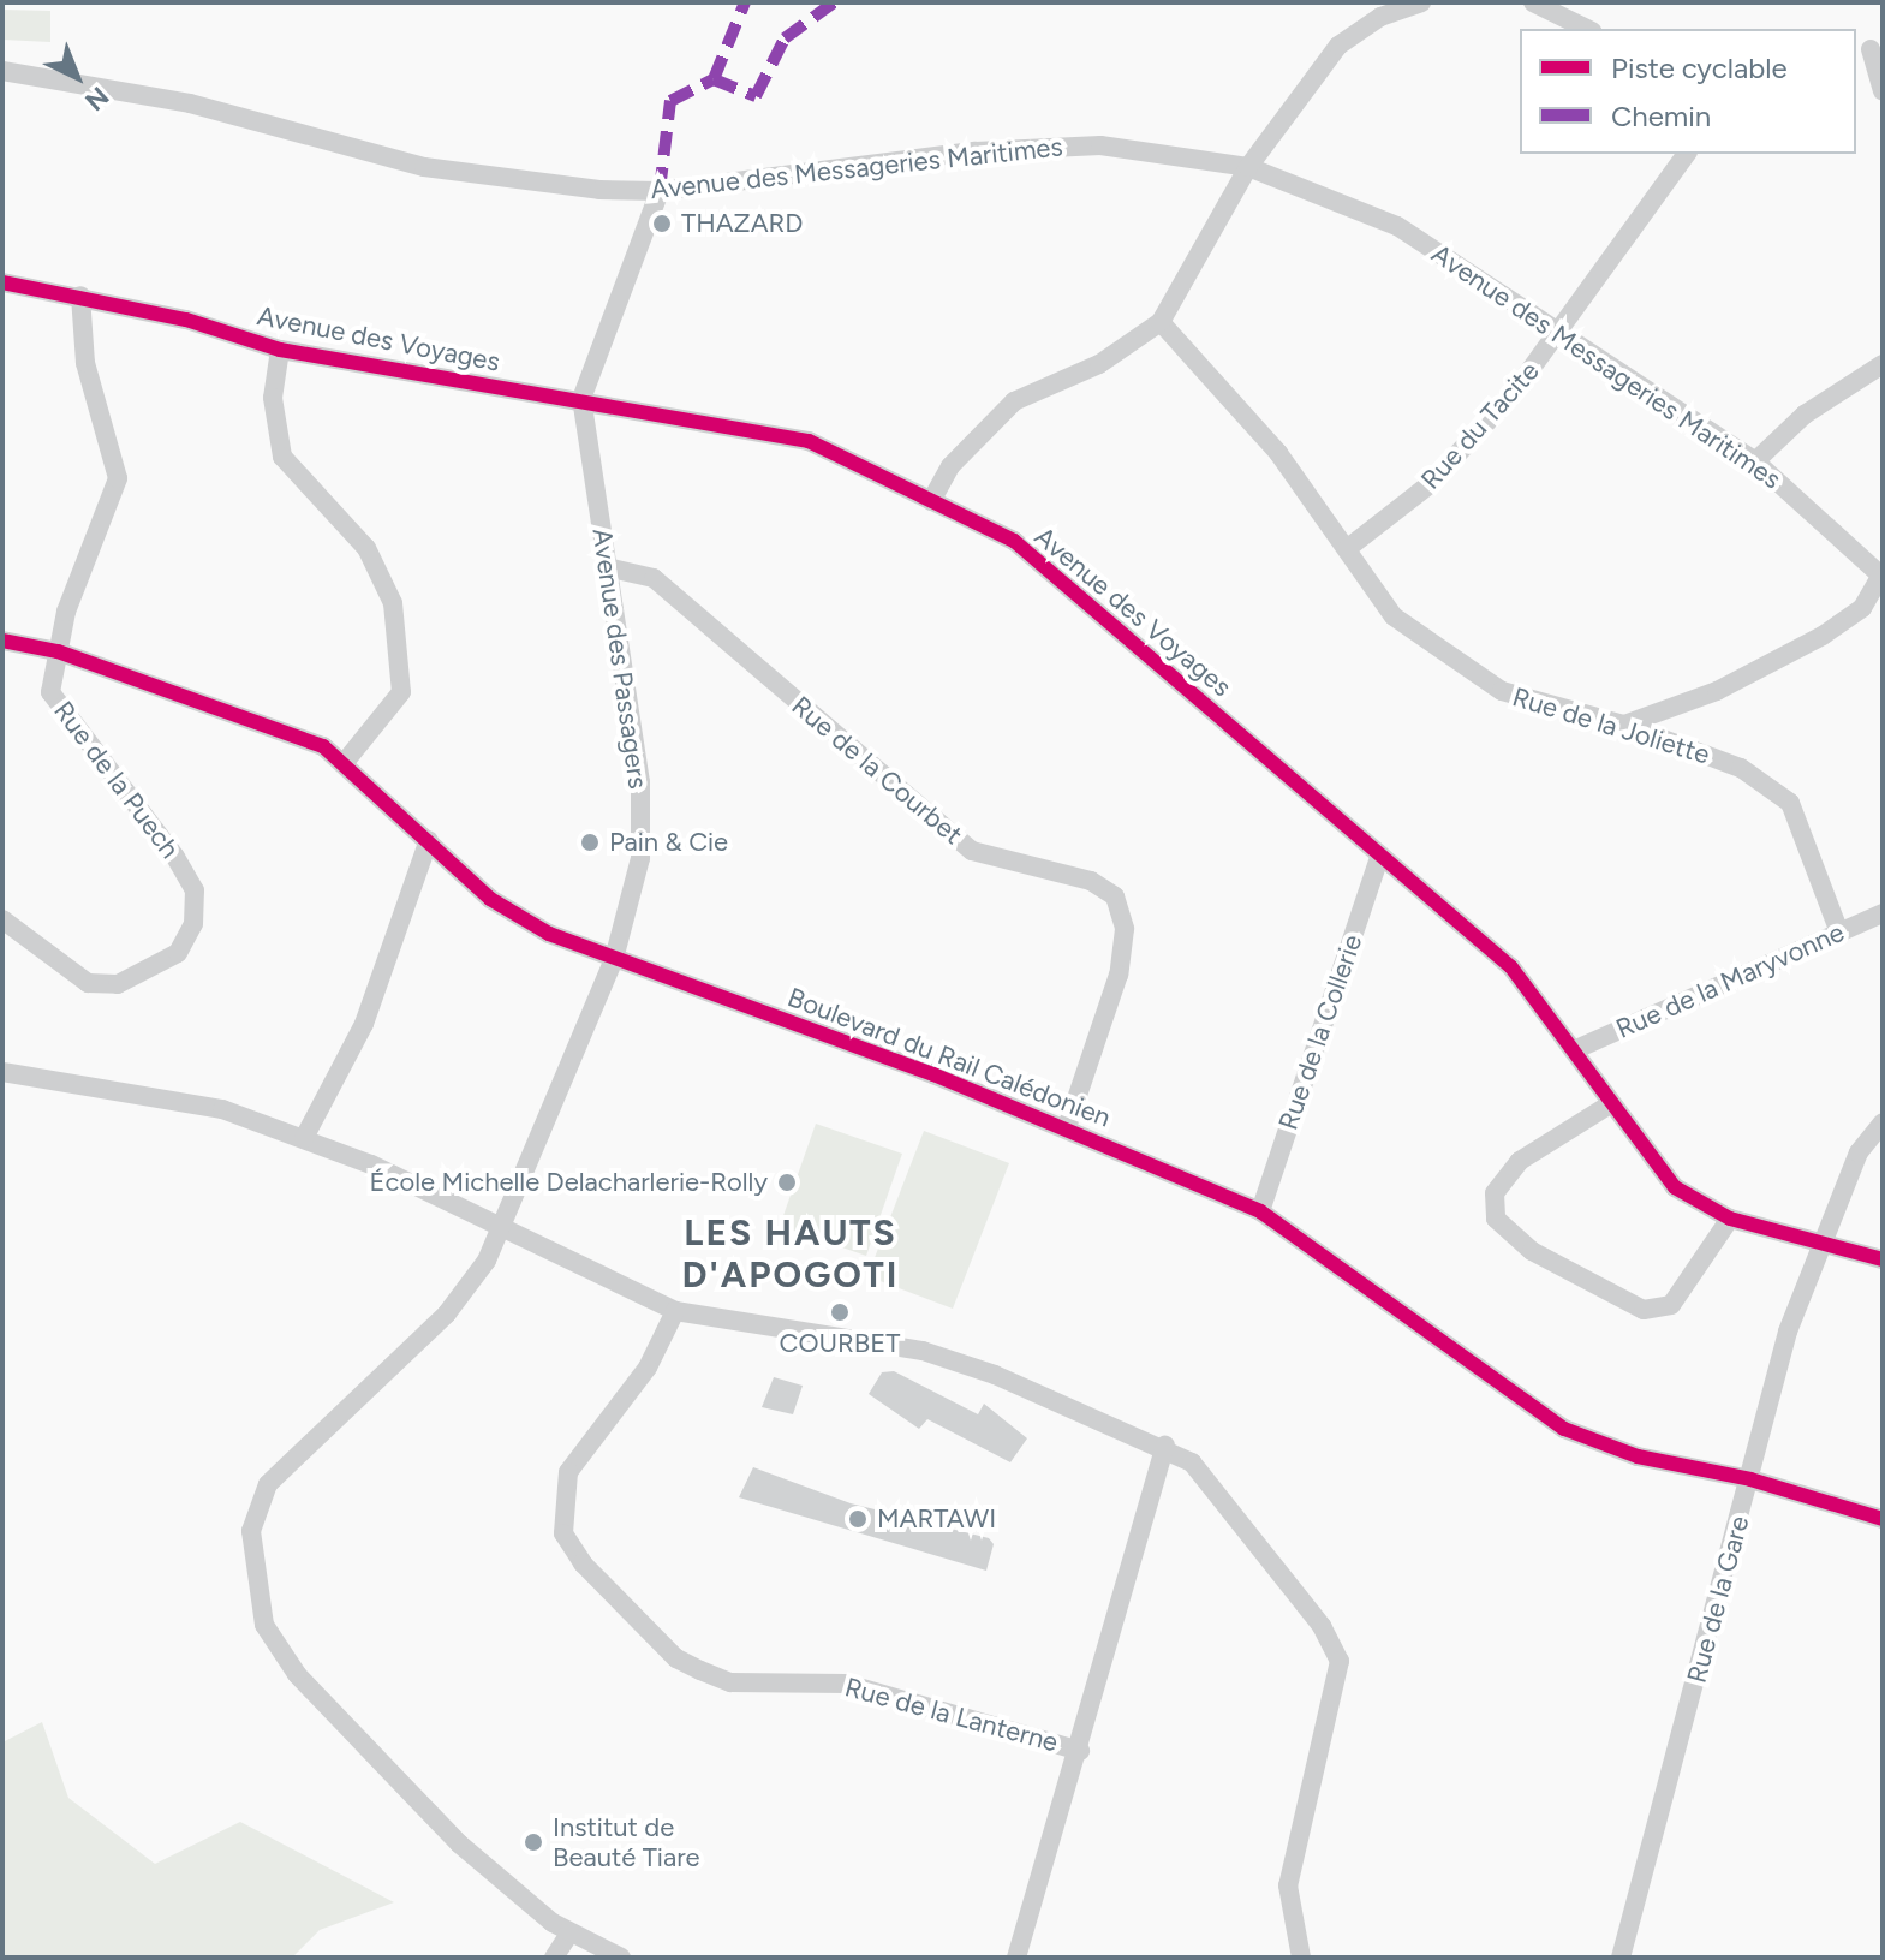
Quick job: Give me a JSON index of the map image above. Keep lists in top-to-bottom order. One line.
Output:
{"streets":{"street":["Avenue des Messageries Maritimes","Avenue des Voyages","Rue du Tacite","Avenue des Passagers","Rue de la Joliette","Rue de la Courbet","Rue de la Puech","Rue de la Maryvonne","Rue de la Collerie","Boulevard du Rail Calédonien","Rue de la Gare","Rue de la Lanterne"]},"crossings":[["Avenue des Messageries Maritimes","Rue du Tacite"],["Avenue des Messageries Maritimes","Avenue des Passagers"],["Avenue des Voyages","Avenue des Passagers"],["Avenue des Voyages","Rue de la Puech"],["Avenue des Voyages","Rue de la Maryvonne"],["Avenue des Voyages","Rue de la Collerie"],["Avenue des Voyages","Rue de la Gare"],["Rue du Tacite","Rue de la Joliette"],["Avenue des Passagers","Rue de la Courbet"],["Avenue des Passagers","Boulevard du Rail Calédonien"],["Rue de la Joliette","Rue de la Maryvonne"],["Rue de la Courbet","Boulevard du Rail Calédonien"],["Rue de la Puech","Boulevard du Rail Calédonien"],["Rue de la Collerie","Boulevard du Rail Calédonien"],["Boulevard du Rail Calédonien","Rue de la Gare"]],"districts":["LES HAUTS D'APOGOTI"],"places":["THAZARD","Pain & Cie","École Michelle Delacharlerie-Rolly","COURBET","MARTAWI","Institut de Beauté Tiare"],"legend":["Piste cyclable","Chemin"],"north":"bottom right"}
